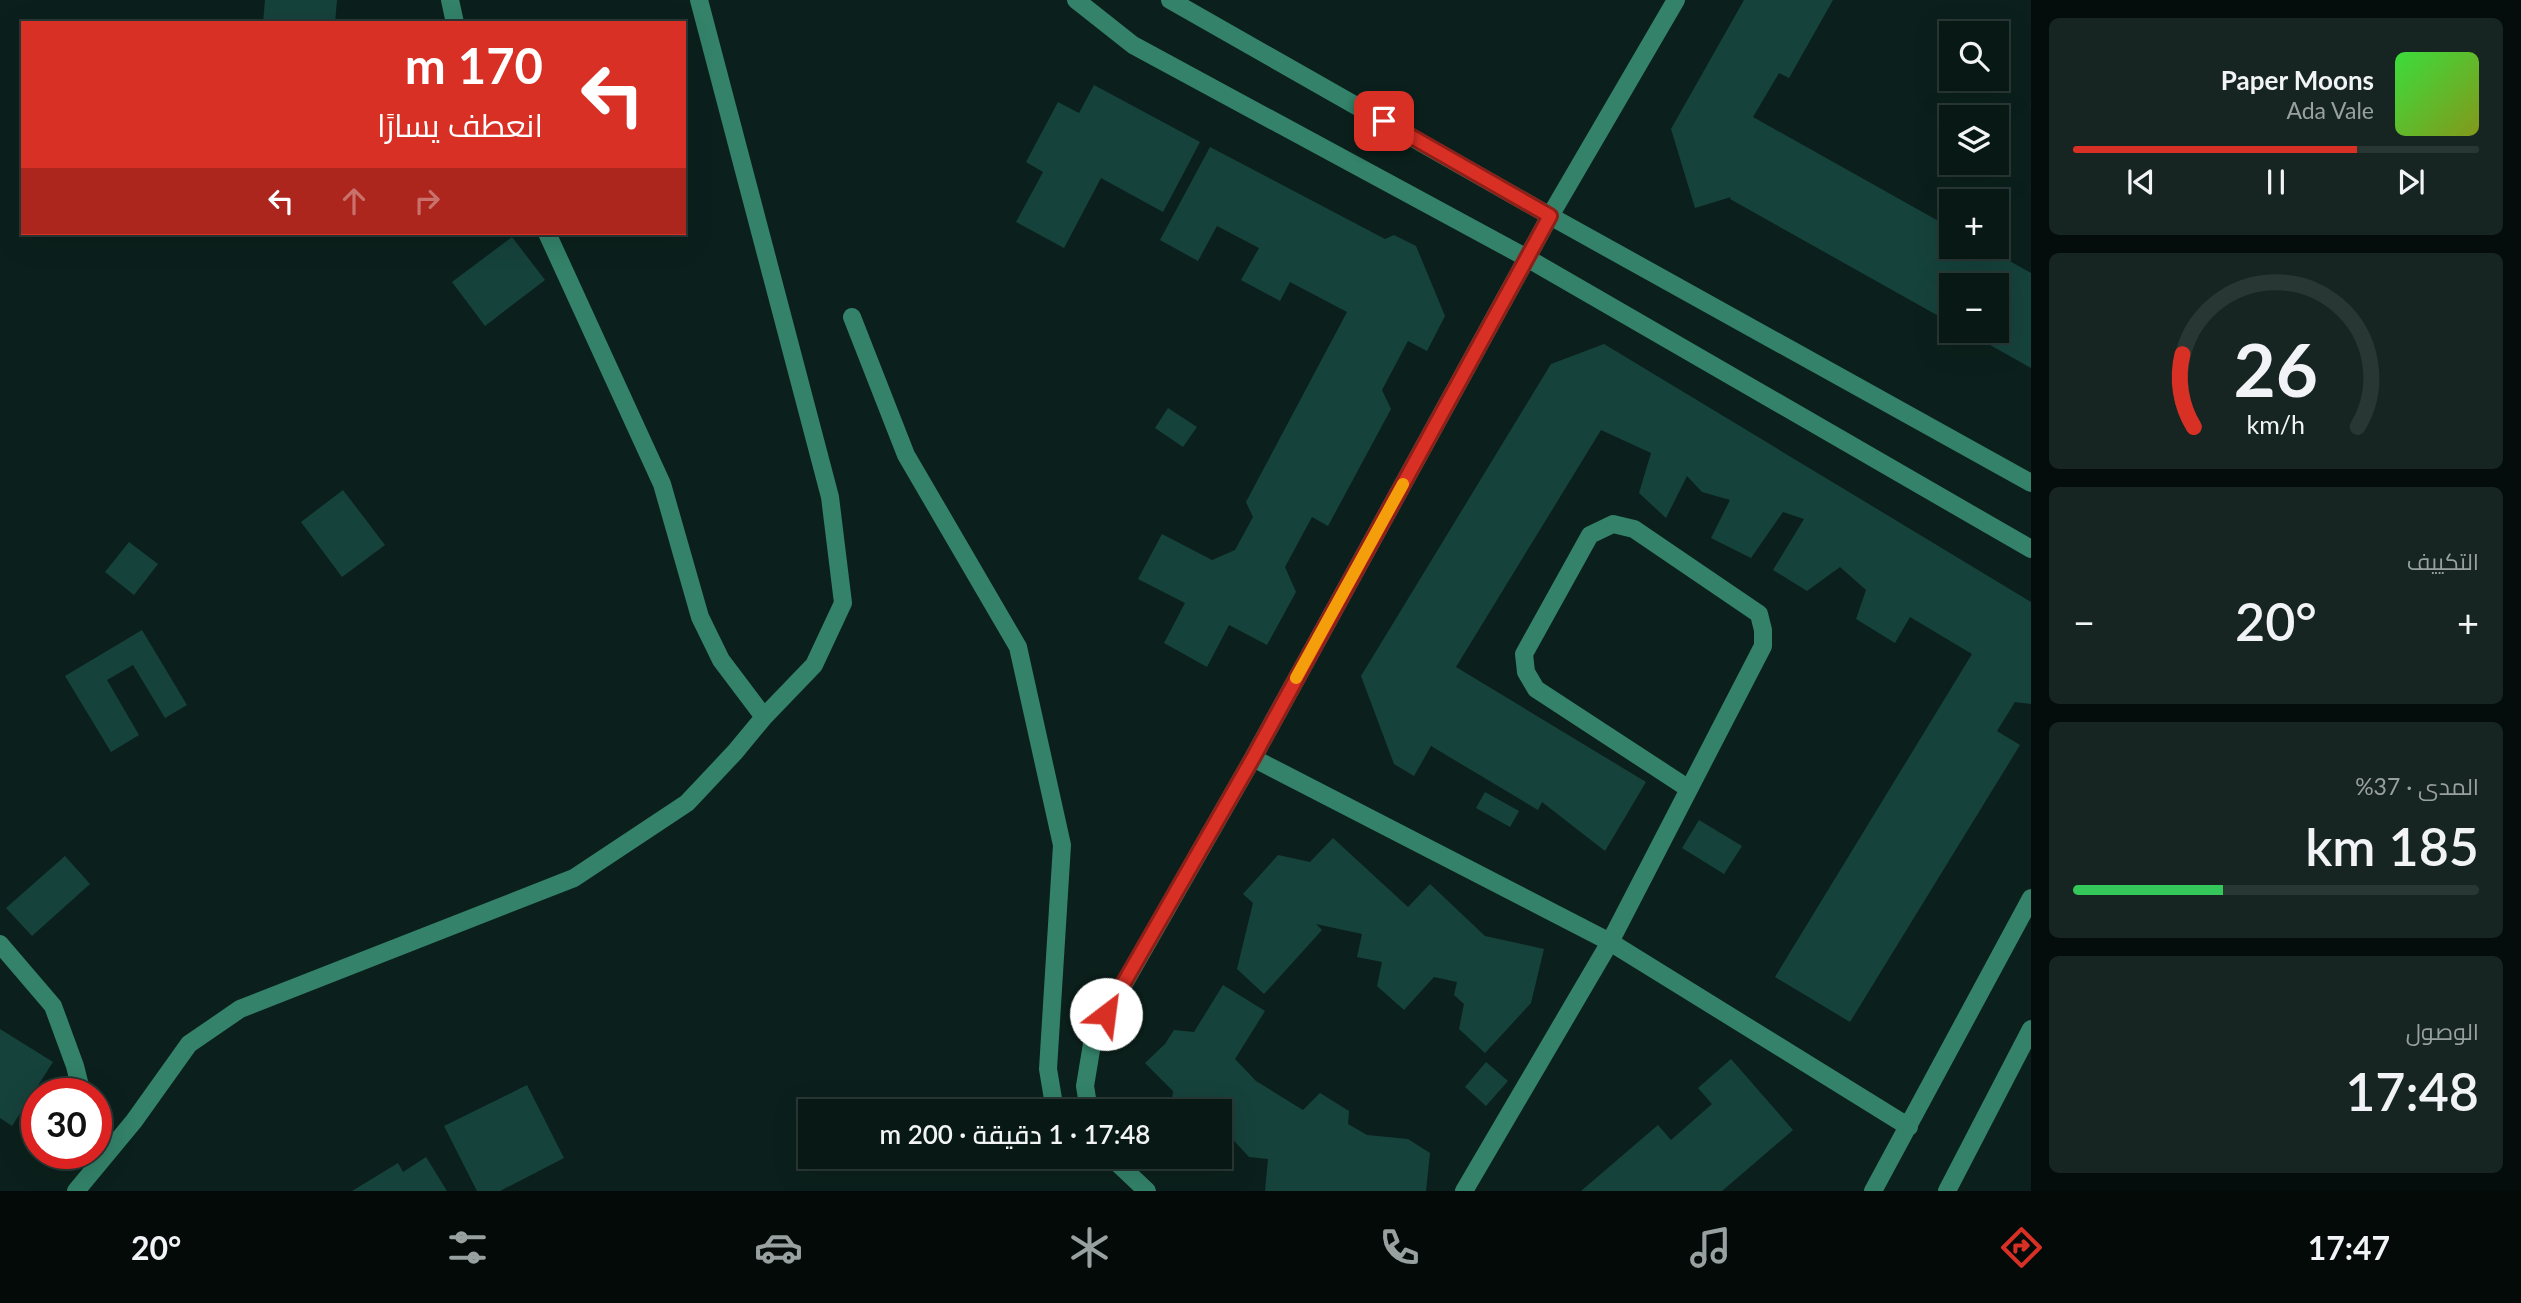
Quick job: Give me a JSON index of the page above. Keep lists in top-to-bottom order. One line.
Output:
{"page":{"map_buttons":["+","−"],"turn":["170 m","انعطف يسارًا"],"song":["Paper Moons","Ada Vale"],"tile":["التكييف",["المدى · 37%","185 km"],["الوصول","17:48"]],"heat":["−","20°","+"],"limit":"30","trip":"17:48 · 1 دقيقة · 200 m","tabs":["17:47","20°"],"gauge":["26","km/h"]}}
